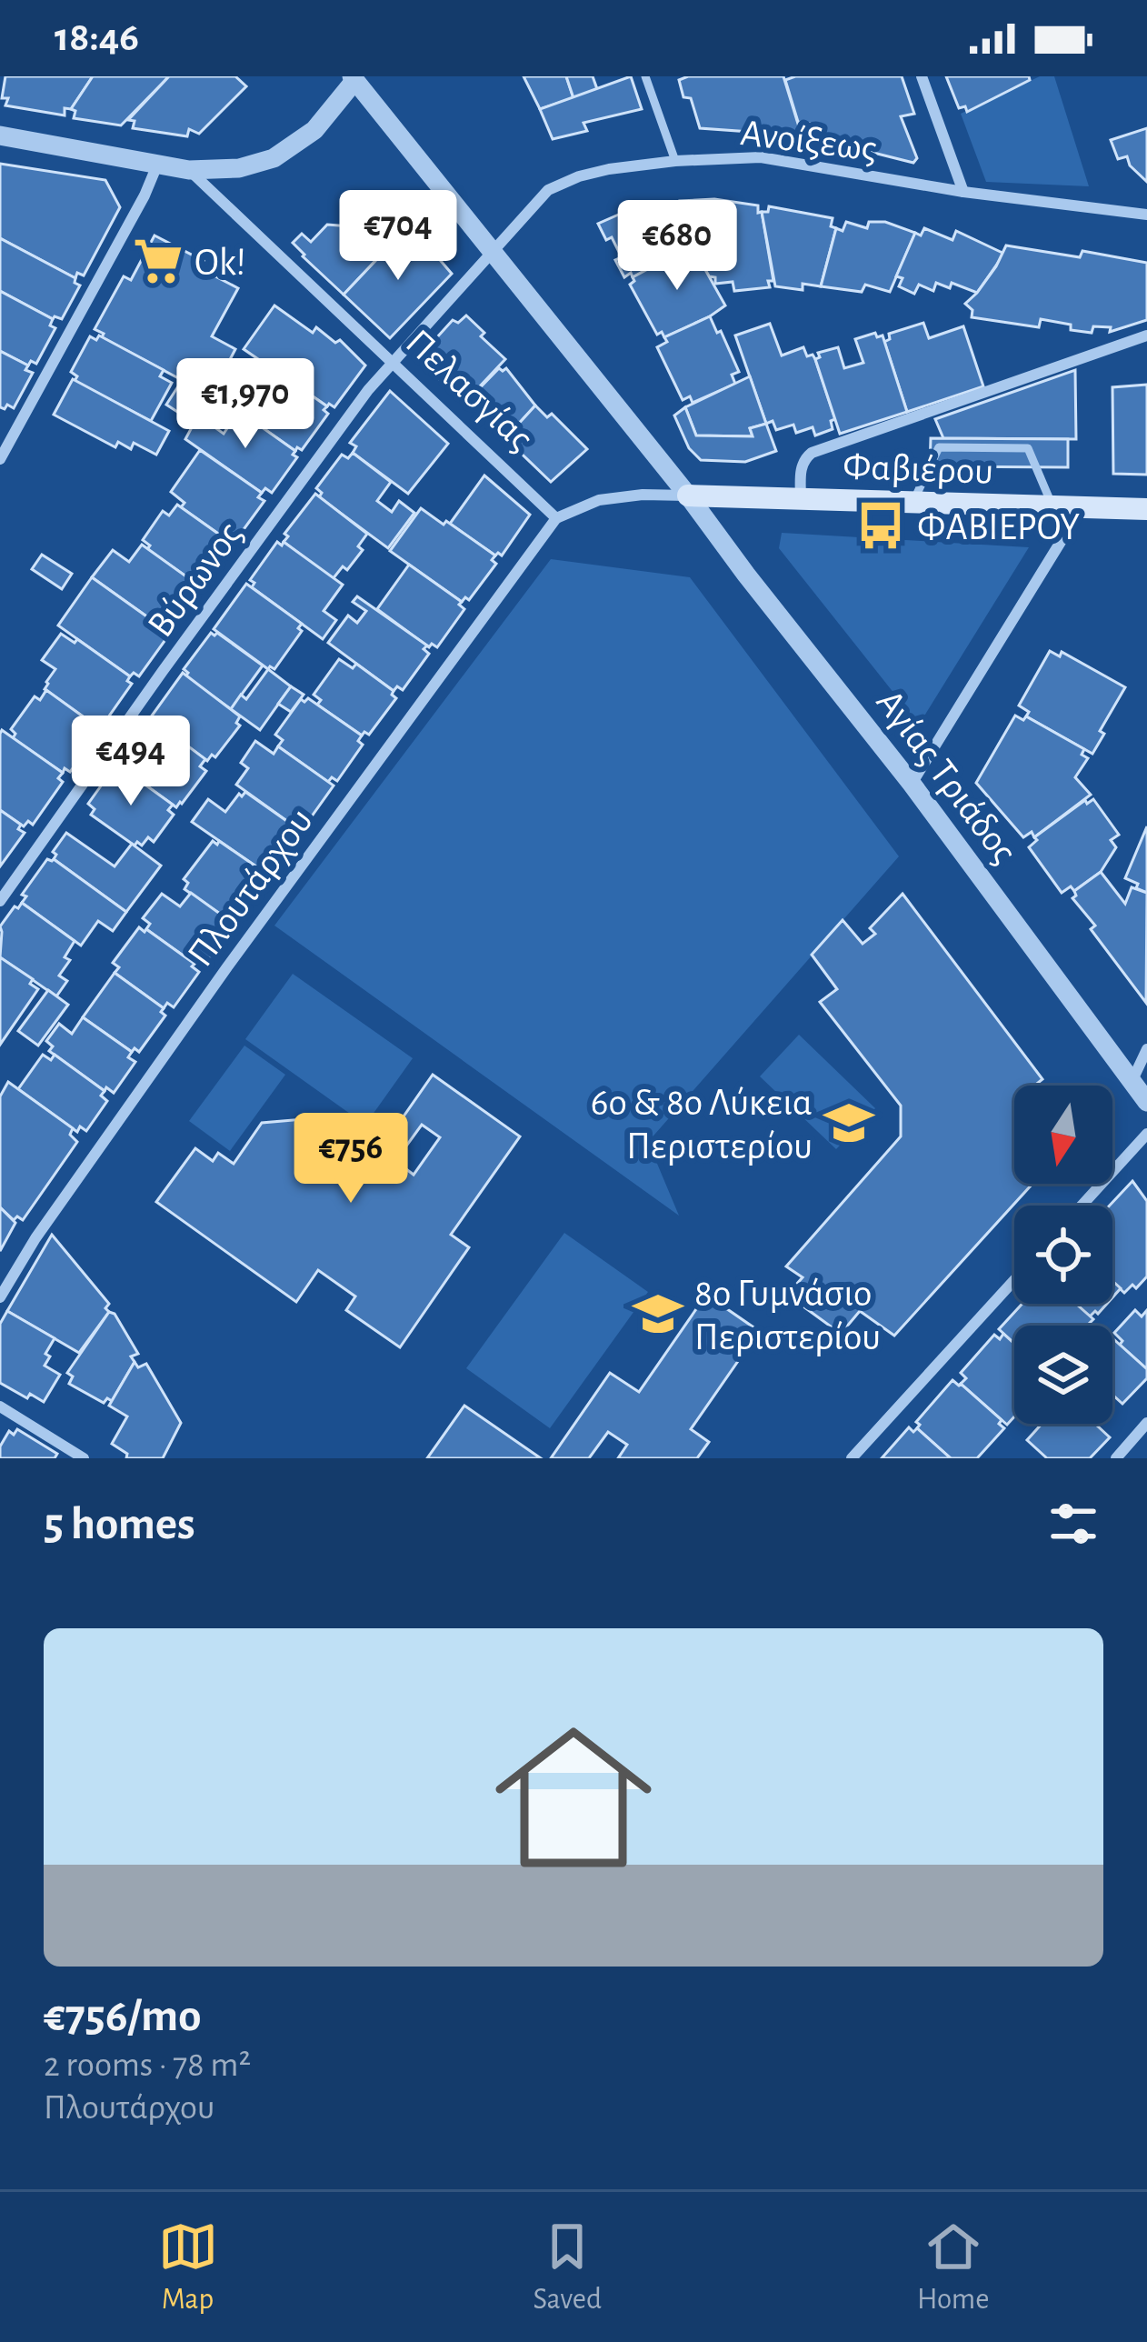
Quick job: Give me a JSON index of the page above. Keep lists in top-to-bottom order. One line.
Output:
{"streets":{"main road":["Φαβιέρου"],"street":["Ανοίξεως","Πελασγίας","Βύρωνος","Αγίας Τριάδος","Πλουτάρχου"]},"crossings":[["Ανοίξεως","Βύρωνος"],["Ανοίξεως","Αγίας Τριάδος"],["Πελασγίας","Βύρωνος"],["Πελασγίας","Πλουτάρχου"],["Φαβιέρου","Αγίας Τριάδος"],["Βύρωνος","Αγίας Τριάδος"]],"places":{"supermarket":["Ok!"],"bus stop":["ΦΑΒΙΕΡΟΥ"],"school or university":["6ο & 8ο Λύκεια Περιστερίου","8ο Γυμνάσιο Περιστερίου"]},"north":"bottom","page":{"status":"18:46","price":["€704","€680","€1,970","€494","€756"],"heading":"5 homes","list":[{"name":"€756/mo","note":"2 rooms · 78 m² · Πλουτάρχου"}],"tabs":["Map","Saved","Home"]}}
